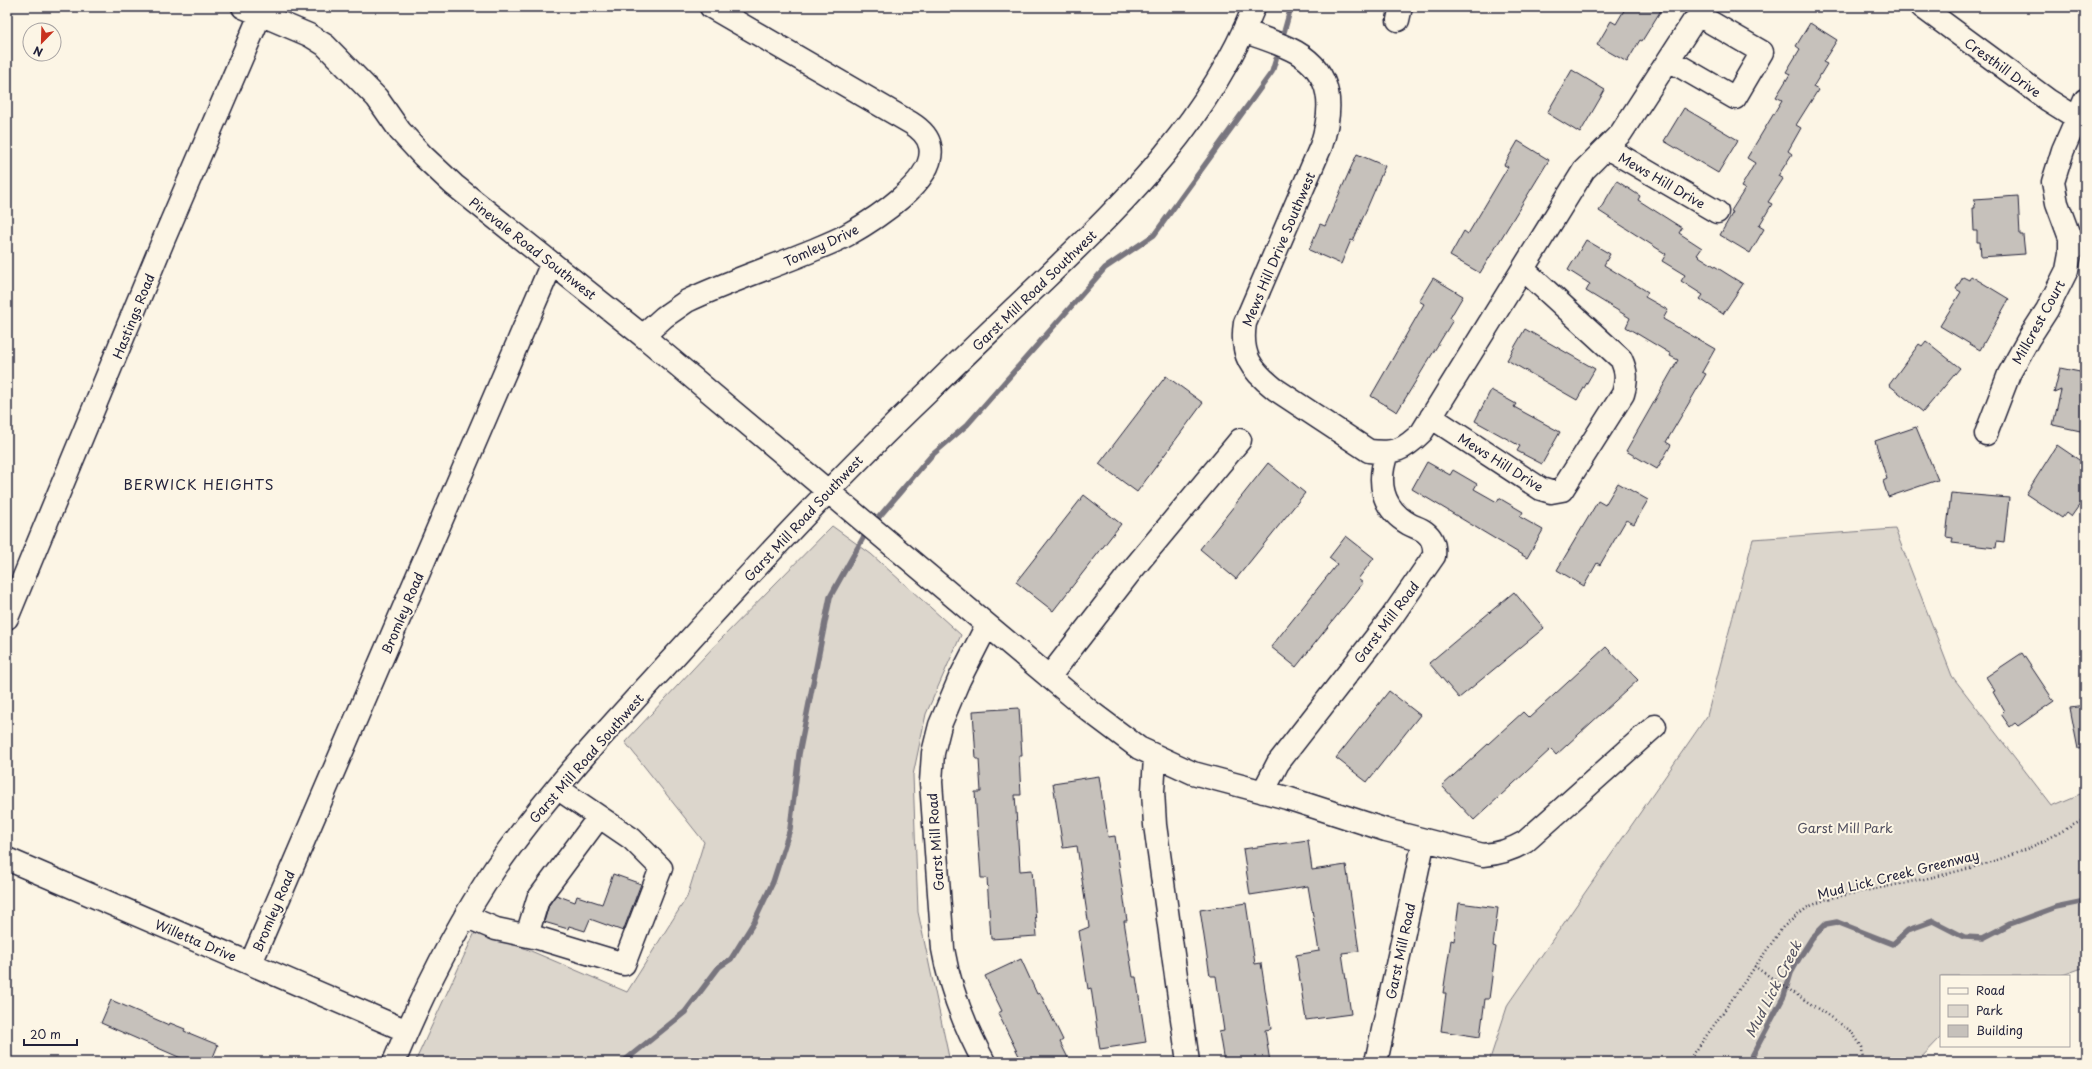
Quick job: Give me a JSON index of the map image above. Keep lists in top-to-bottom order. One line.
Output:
{"streets":{"street":["Cresthill Drive","Mews Hill Drive","Tomley Drive","Pinevale Road Southwest","Mews Hill Drive Southwest","Garst Mill Road Southwest","Hastings Road","Millcrest Court","Bromley Road","Garst Mill Road","Willetta Drive"],"path":["Mud Lick Creek Greenway"]},"crossings":[["Cresthill Drive","Millcrest Court"],["Mews Hill Drive","Mews Hill Drive Southwest"],["Tomley Drive","Pinevale Road Southwest"],["Pinevale Road Southwest","Garst Mill Road Southwest"],["Pinevale Road Southwest","Hastings Road"],["Pinevale Road Southwest","Bromley Road"],["Mews Hill Drive Southwest","Garst Mill Road Southwest"],["Mews Hill Drive Southwest","Garst Mill Road"],["Garst Mill Road Southwest","Willetta Drive"],["Bromley Road","Willetta Drive"]],"districts":["BERWICK HEIGHTS"],"water":["Mud Lick Creek"],"parks":["Garst Mill Park"],"legend":["Road","Park","Building"],"scale_bar":"20 m","north":"bottom left"}
